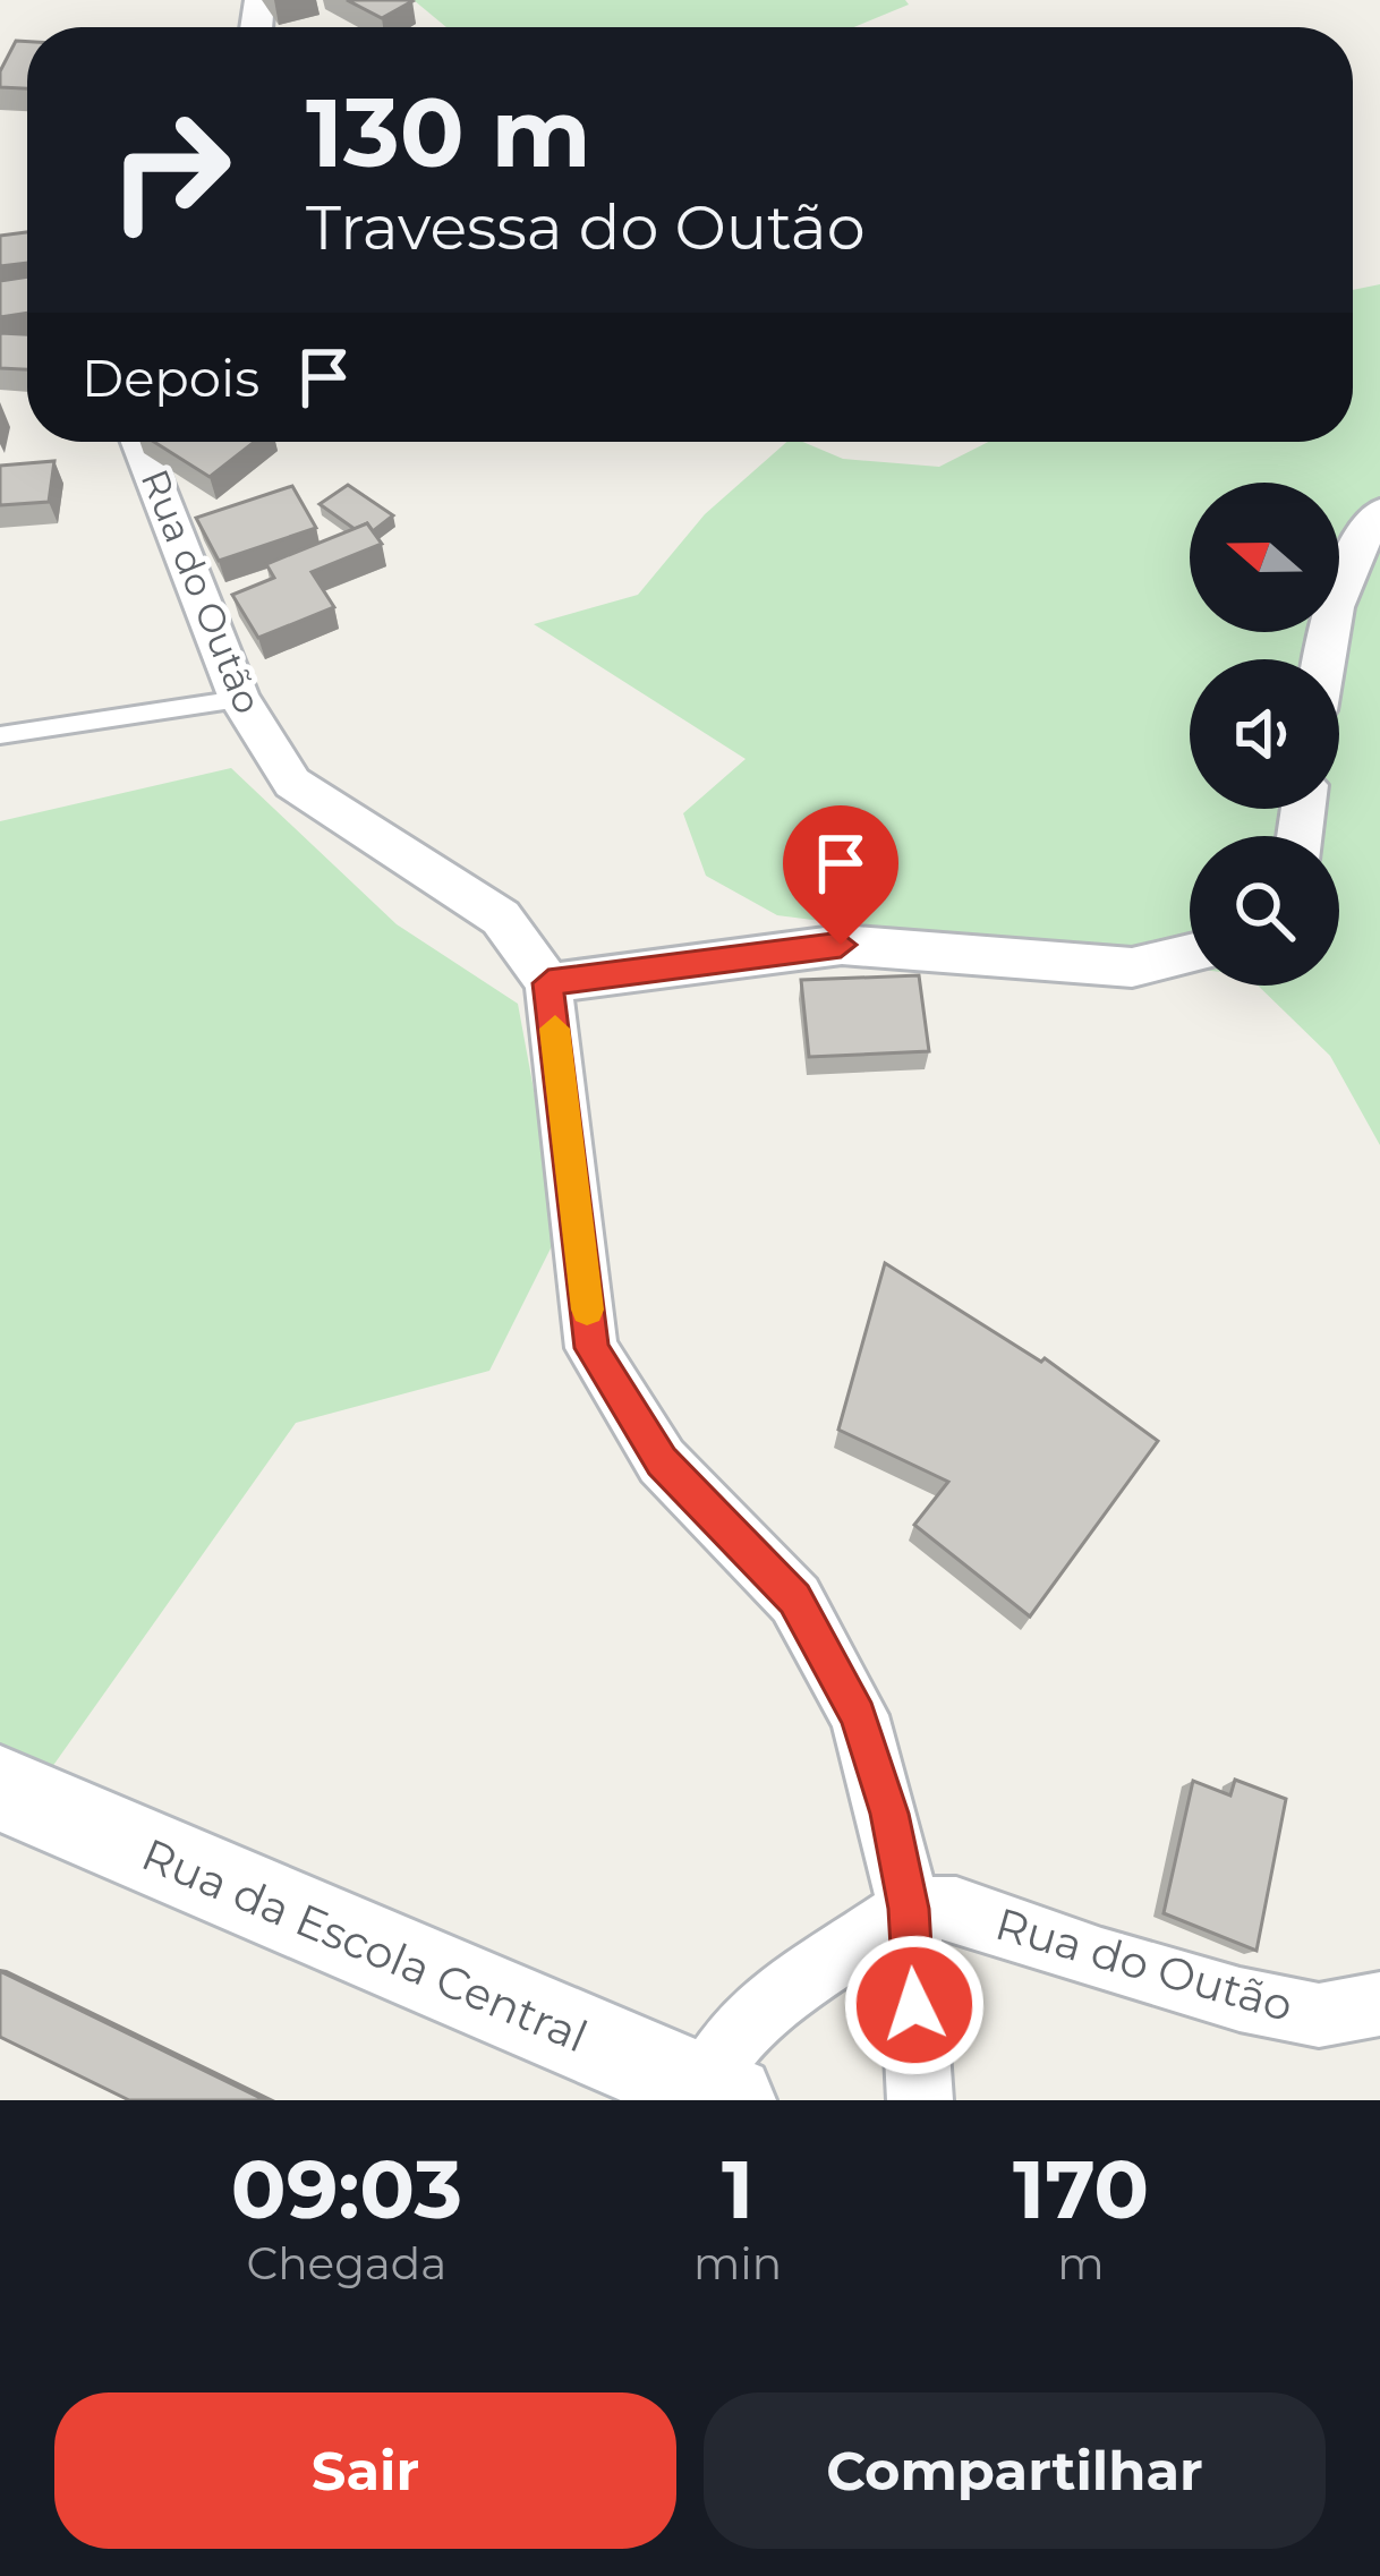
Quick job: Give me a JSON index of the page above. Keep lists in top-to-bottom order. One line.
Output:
{"streets":{"street":["Rua do Outão","Rua da Escola Central"]},"north":"left","page":{"turn":["130 m","Travessa do Outão"],"then":"Depois","eta":["09:03","Chegada","1","min","170","m"],"buttons":["Sair","Compartilhar"]}}
